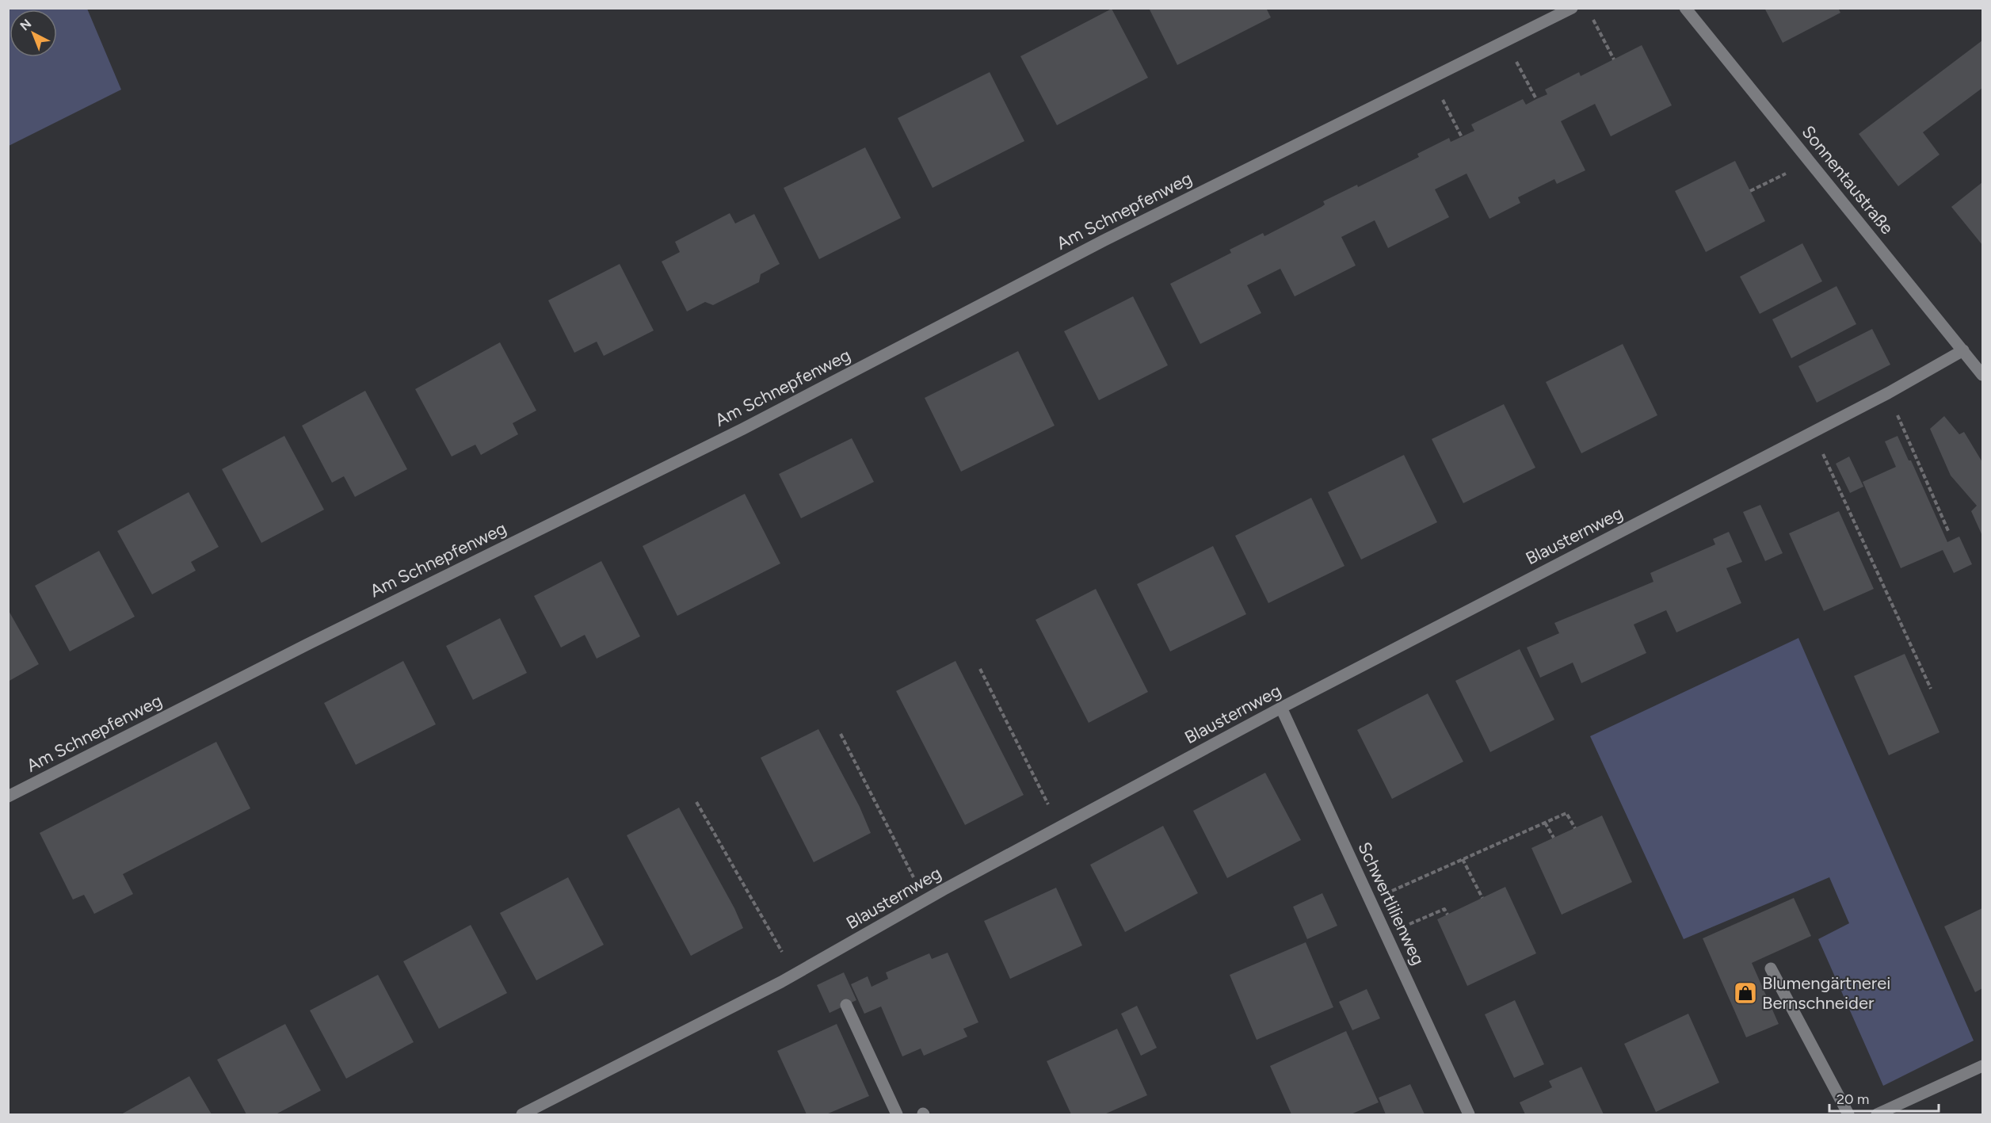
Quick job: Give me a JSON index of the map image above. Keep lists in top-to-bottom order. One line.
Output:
{"streets":{"street":["Sonnentaustraße","Am Schnepfenweg","Blausternweg","Schwertlilienweg"]},"crossings":[["Sonnentaustraße","Blausternweg"],["Blausternweg","Schwertlilienweg"]],"places":{"shop":["Blumengärtnerei Bernschneider"]},"scale_bar":"20 m","north":"top left"}
